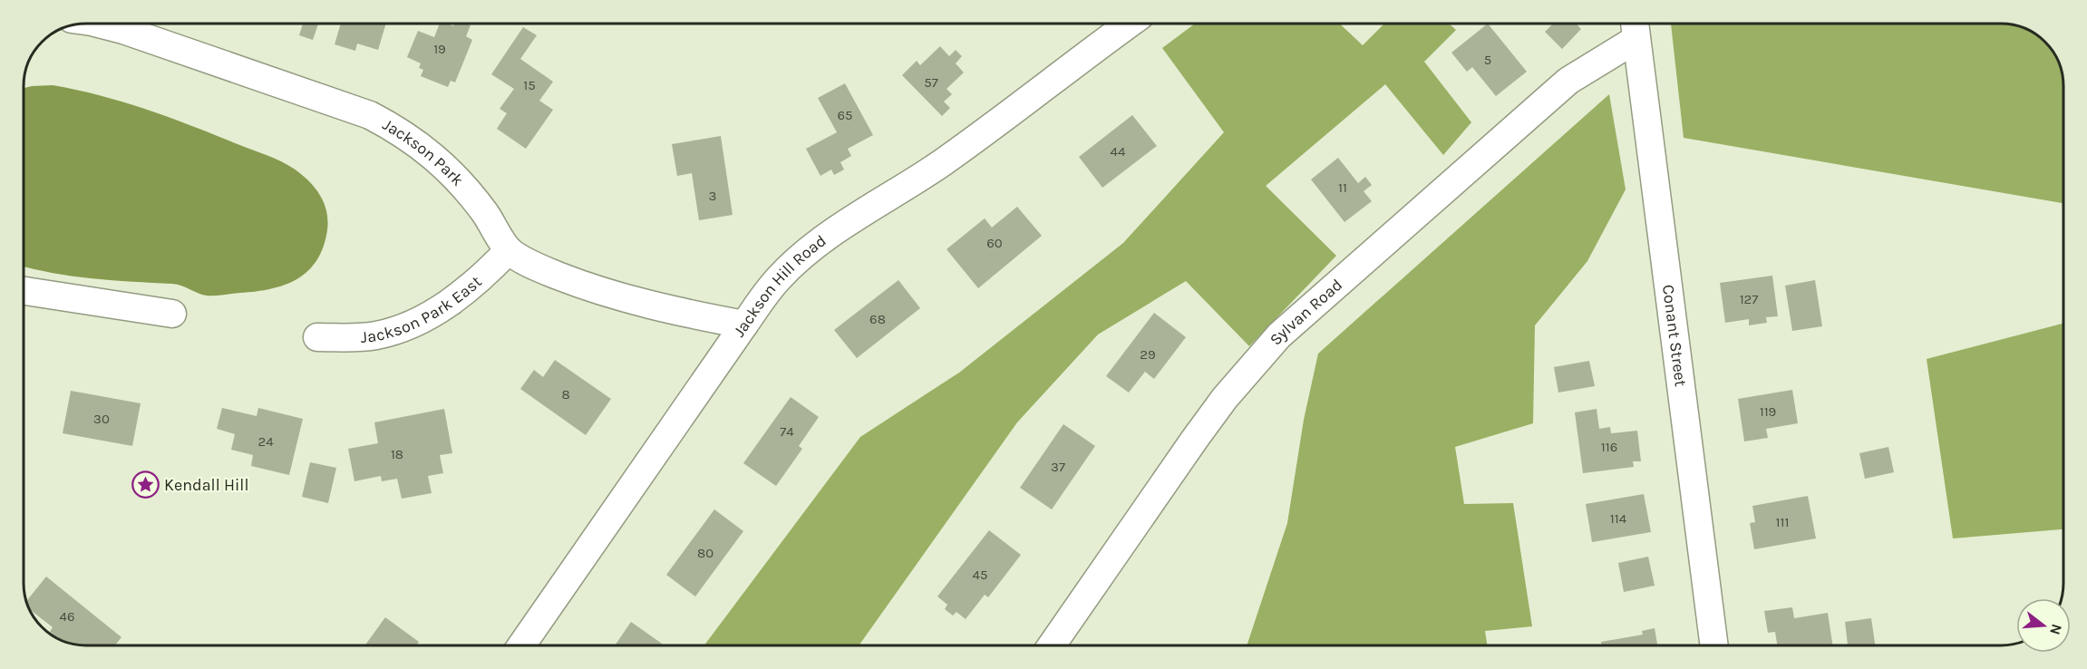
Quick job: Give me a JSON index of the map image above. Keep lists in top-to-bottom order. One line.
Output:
{"streets":{"street":["Jackson Park","Jackson Hill Road","Jackson Park East","Sylvan Road","Conant Street"]},"crossings":[["Jackson Park","Jackson Hill Road"],["Jackson Park","Jackson Park East"],["Sylvan Road","Conant Street"]],"places":{"place":["Kendall Hill"]},"house_numbers":["19","5","57","15","65","44","11","3","60","127","68","29","8","119","30","74","24","116","18","37","114","111","80","45","46"],"north":"right"}
